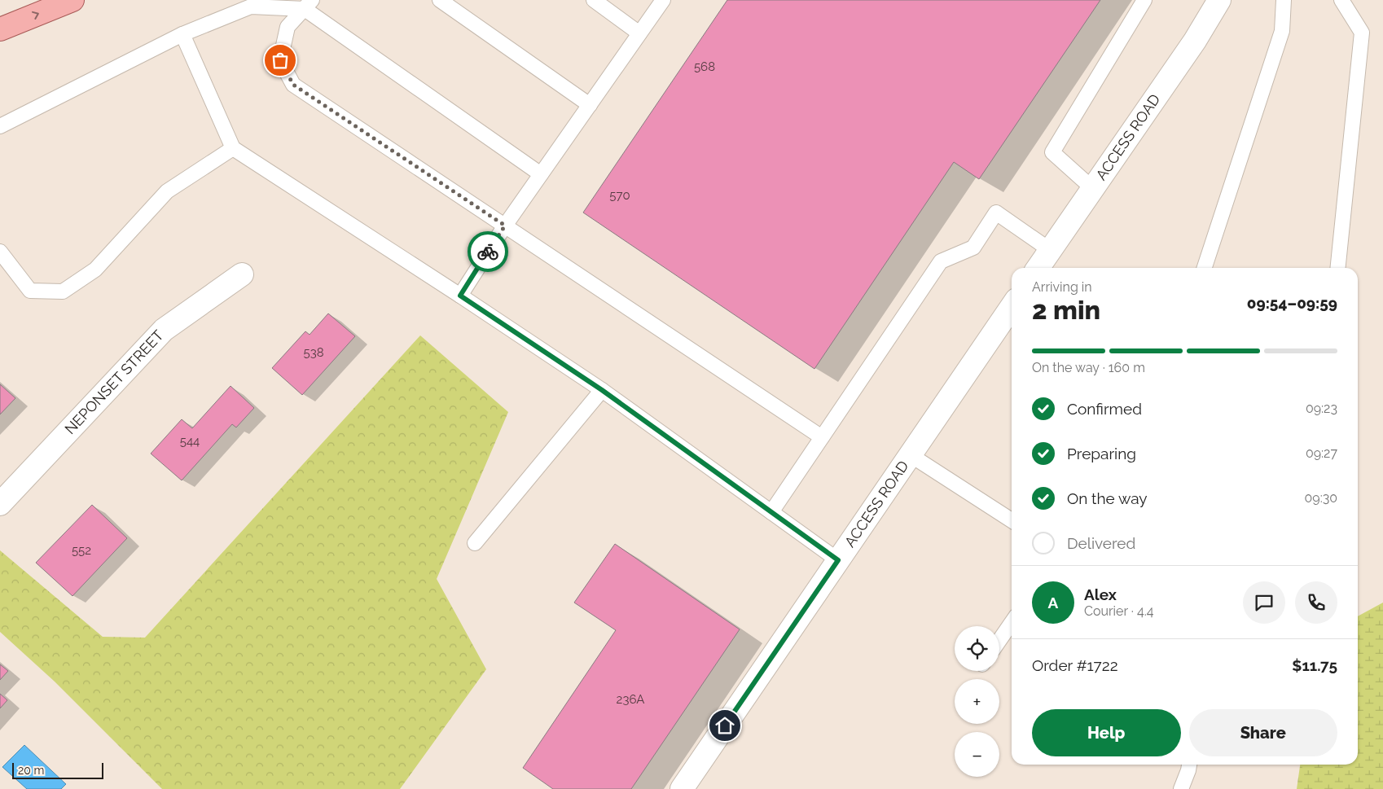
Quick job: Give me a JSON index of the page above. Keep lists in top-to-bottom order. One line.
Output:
{"streets":{"street":["ACCESS ROAD","NEPONSET STREET"]},"house_numbers":["568","570","538","544","552","236A"],"scale_bar":"20 m","page":{"heading":["2 min","Arriving in","09:54–09:59"],"panel":["Alex","Courier · 4.4","Order #1722","$11.75"],"bar":"On the way · 160 m","list":[["Confirmed","09:23"],["Preparing","09:27"],["On the way","09:30"],"Delivered"],"round":"A","map_buttons":["+","−"],"buttons":["Help","Share"],"scale":"20 m"}}
